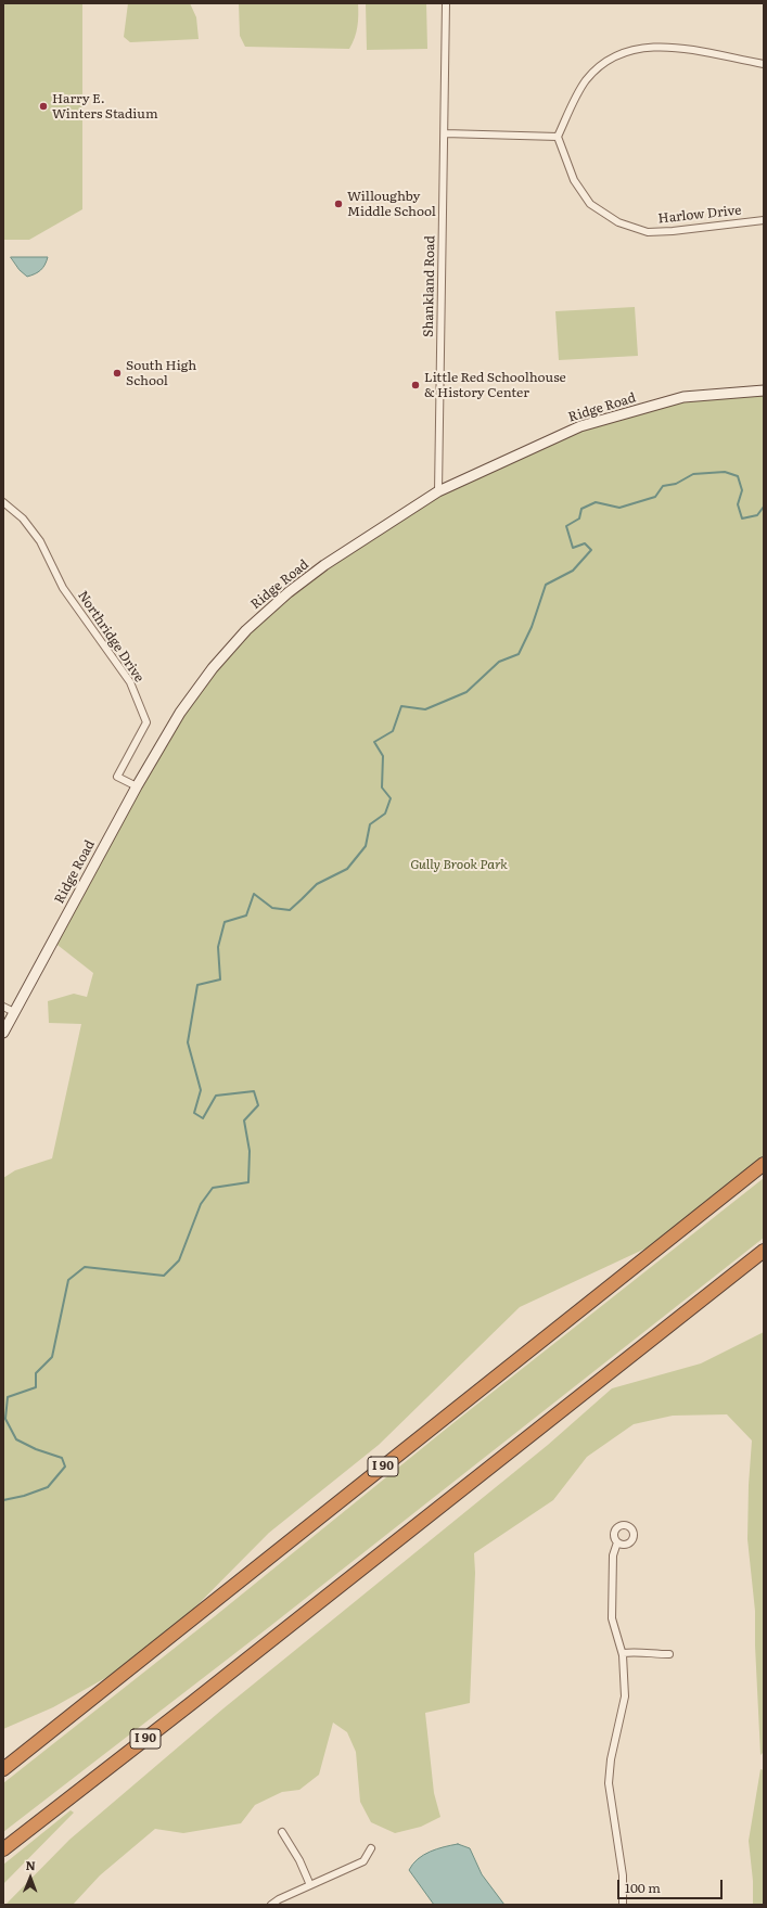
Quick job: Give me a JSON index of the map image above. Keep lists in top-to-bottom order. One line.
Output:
{"streets":{"highway":["I 90"],"main road":["Ridge Road"],"street":["Harlow Drive","Shankland Road","Northridge Drive"]},"crossings":[["Shankland Road","Ridge Road"],["Ridge Road","Northridge Drive"]],"parks":["Gully Brook Park"],"places":["Harry E. Winters Stadium","Willoughby Middle School","South High School","Little Red Schoolhouse & History Center"],"scale_bar":"100 m","north":"top"}
